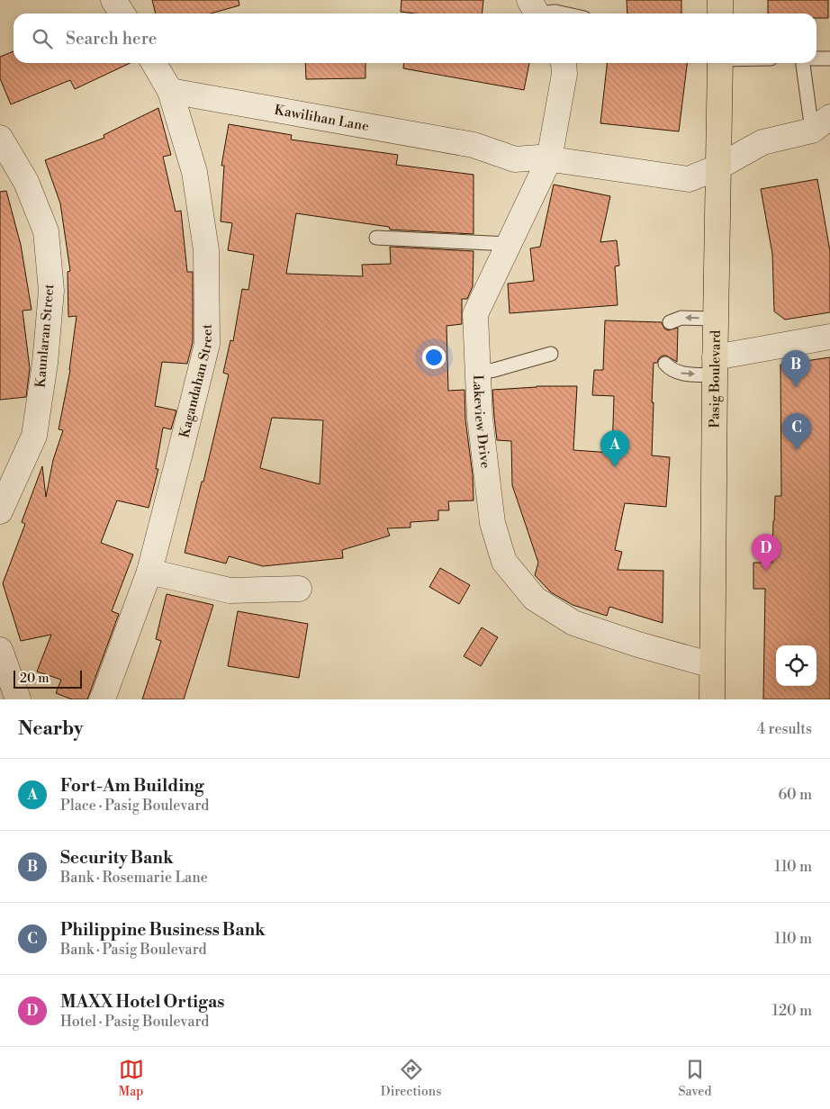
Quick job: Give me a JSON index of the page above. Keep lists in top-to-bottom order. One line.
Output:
{"streets":{"main road":["Pasig Boulevard"],"street":["Kawilihan Lane","Kaunlaran Street","Kagandahan Street","Lakeview Drive"]},"crossings":[["Kawilihan Lane","Pasig Boulevard"],["Kawilihan Lane","Kagandahan Street"],["Kawilihan Lane","Lakeview Drive"],["Pasig Boulevard","Lakeview Drive"]],"scale_bar":"20 m","page":{"search":"Search here","pins":["B","C","A","D"],"scale":"20 m","heading":["Nearby","4 results"],"list":[{"mark":"A","name":"Fort-Am Building","note":"Place · Pasig Boulevard","value":"60 m"},{"mark":"B","name":"Security Bank","note":"Bank · Rosemarie Lane","value":"110 m"},{"mark":"C","name":"Philippine Business Bank","note":"Bank · Pasig Boulevard","value":"110 m"},{"mark":"D","name":"MAXX Hotel Ortigas","note":"Hotel · Pasig Boulevard","value":"120 m"}],"nav":["Map","Directions","Saved"]}}
